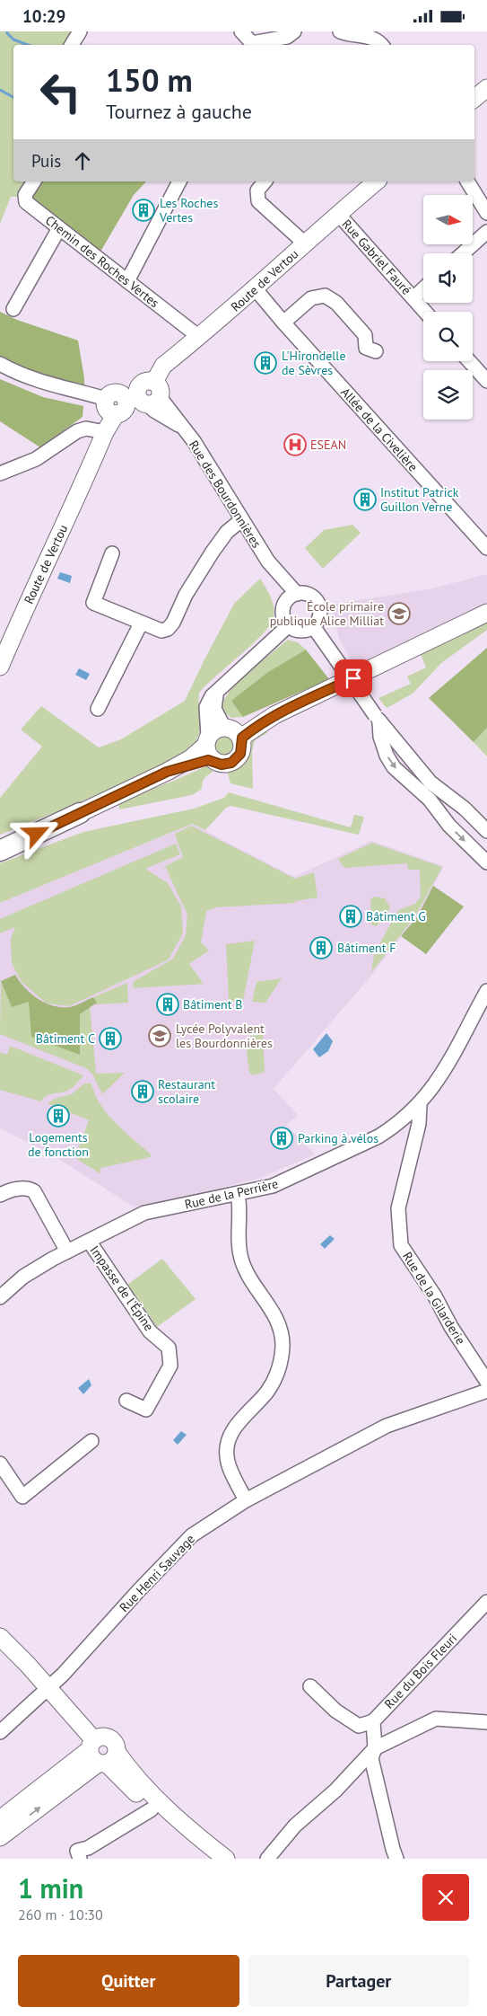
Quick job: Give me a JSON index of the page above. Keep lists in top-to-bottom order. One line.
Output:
{"streets":{"main road":["Route de Vertou"],"street":["Rue Gabriel Fauré","Chemin des Roches Vertes","Allée de la Civelière","Rue des Bourdonnières","Rue de la Perrière","Impasse de l'Épine","Rue de la Gilarderie","Rue Henri Sauvage","Rue du Bois Fleuri"]},"crossings":[["Rue Gabriel Fauré","Route de Vertou"],["Chemin des Roches Vertes","Route de Vertou"],["Route de Vertou","Allée de la Civelière"],["Route de Vertou","Rue des Bourdonnières"],["Rue de la Perrière","Impasse de l'Épine"],["Rue de la Perrière","Rue de la Gilarderie"]],"places":{"building":["Les Roches Vertes","L'Hirondelle de Sèvres","Institut Patrick Guillon Verne","Bâtiment G","Bâtiment F","Bâtiment B","Bâtiment C","Restaurant scolaire","Logements de fonction","Parking à vélos"],"hospital":["ESEAN"],"school or university":["École primaire publique Alice Milliat","Lycée Polyvalent les Bourdonnières"]},"north":"right","page":{"status":"10:29","turn":["150 m","Tournez à gauche"],"then":"Puis","heading":["1 min","260 m · 10:30"],"buttons":["Quitter","Partager"]}}
